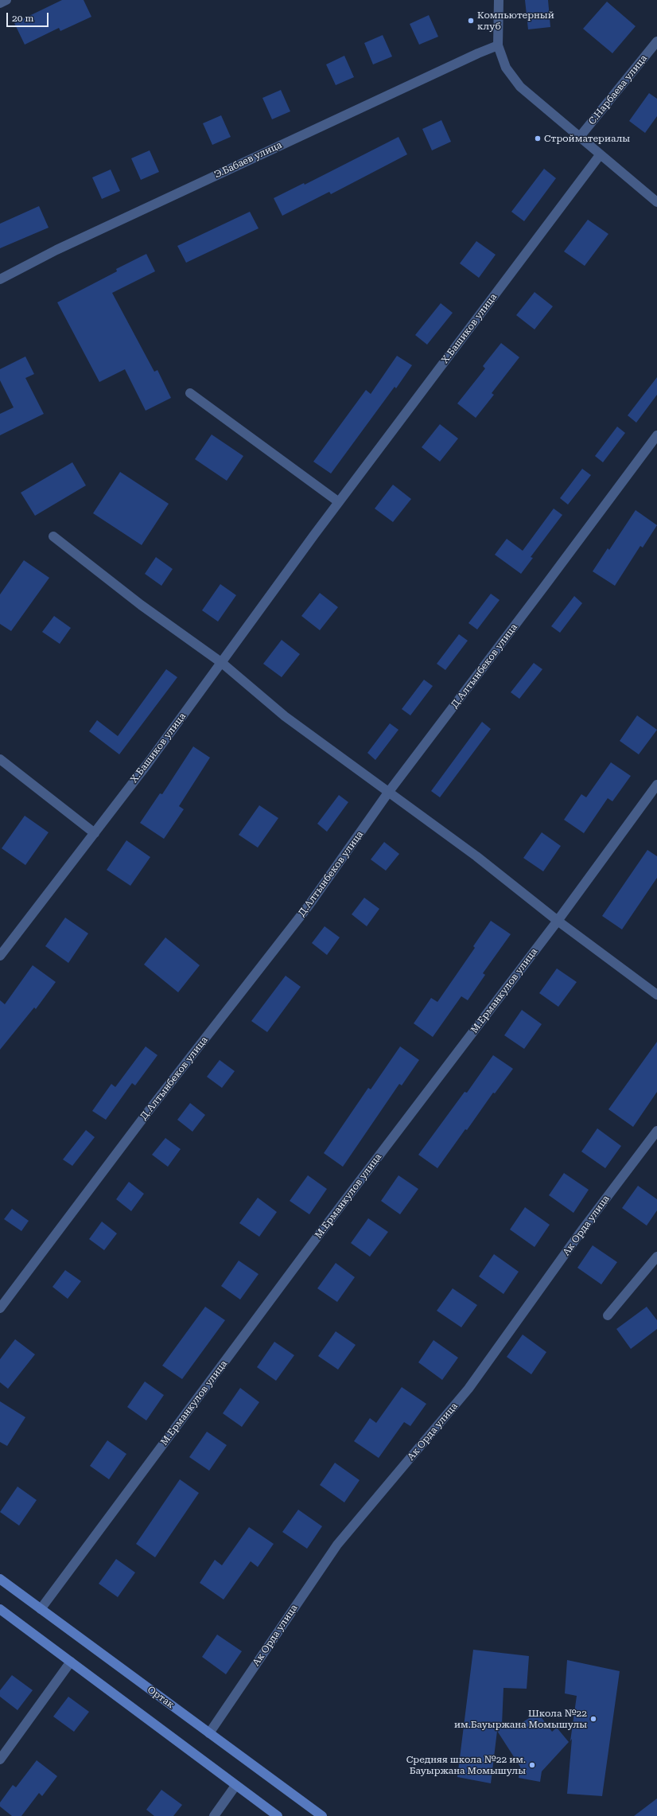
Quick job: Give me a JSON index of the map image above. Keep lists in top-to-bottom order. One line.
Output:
{"streets":{"street":["С.Нарбаева улица","Э.Бабаев улица","Х.Башиков улица","Д.Алтынбеков улица","М.Ерманкулов улица","Ак Орда улица","Ортак"]},"crossings":[["М.Ерманкулов улица","Ортак"],["Ак Орда улица","Ортак"]],"places":["Компьютерный клуб","Стройматериалы","Школа №22 им.Бауыржана Момышулы","Средняя школа №22 им. Бауыржана Момышулы"],"scale_bar":"20 m"}
